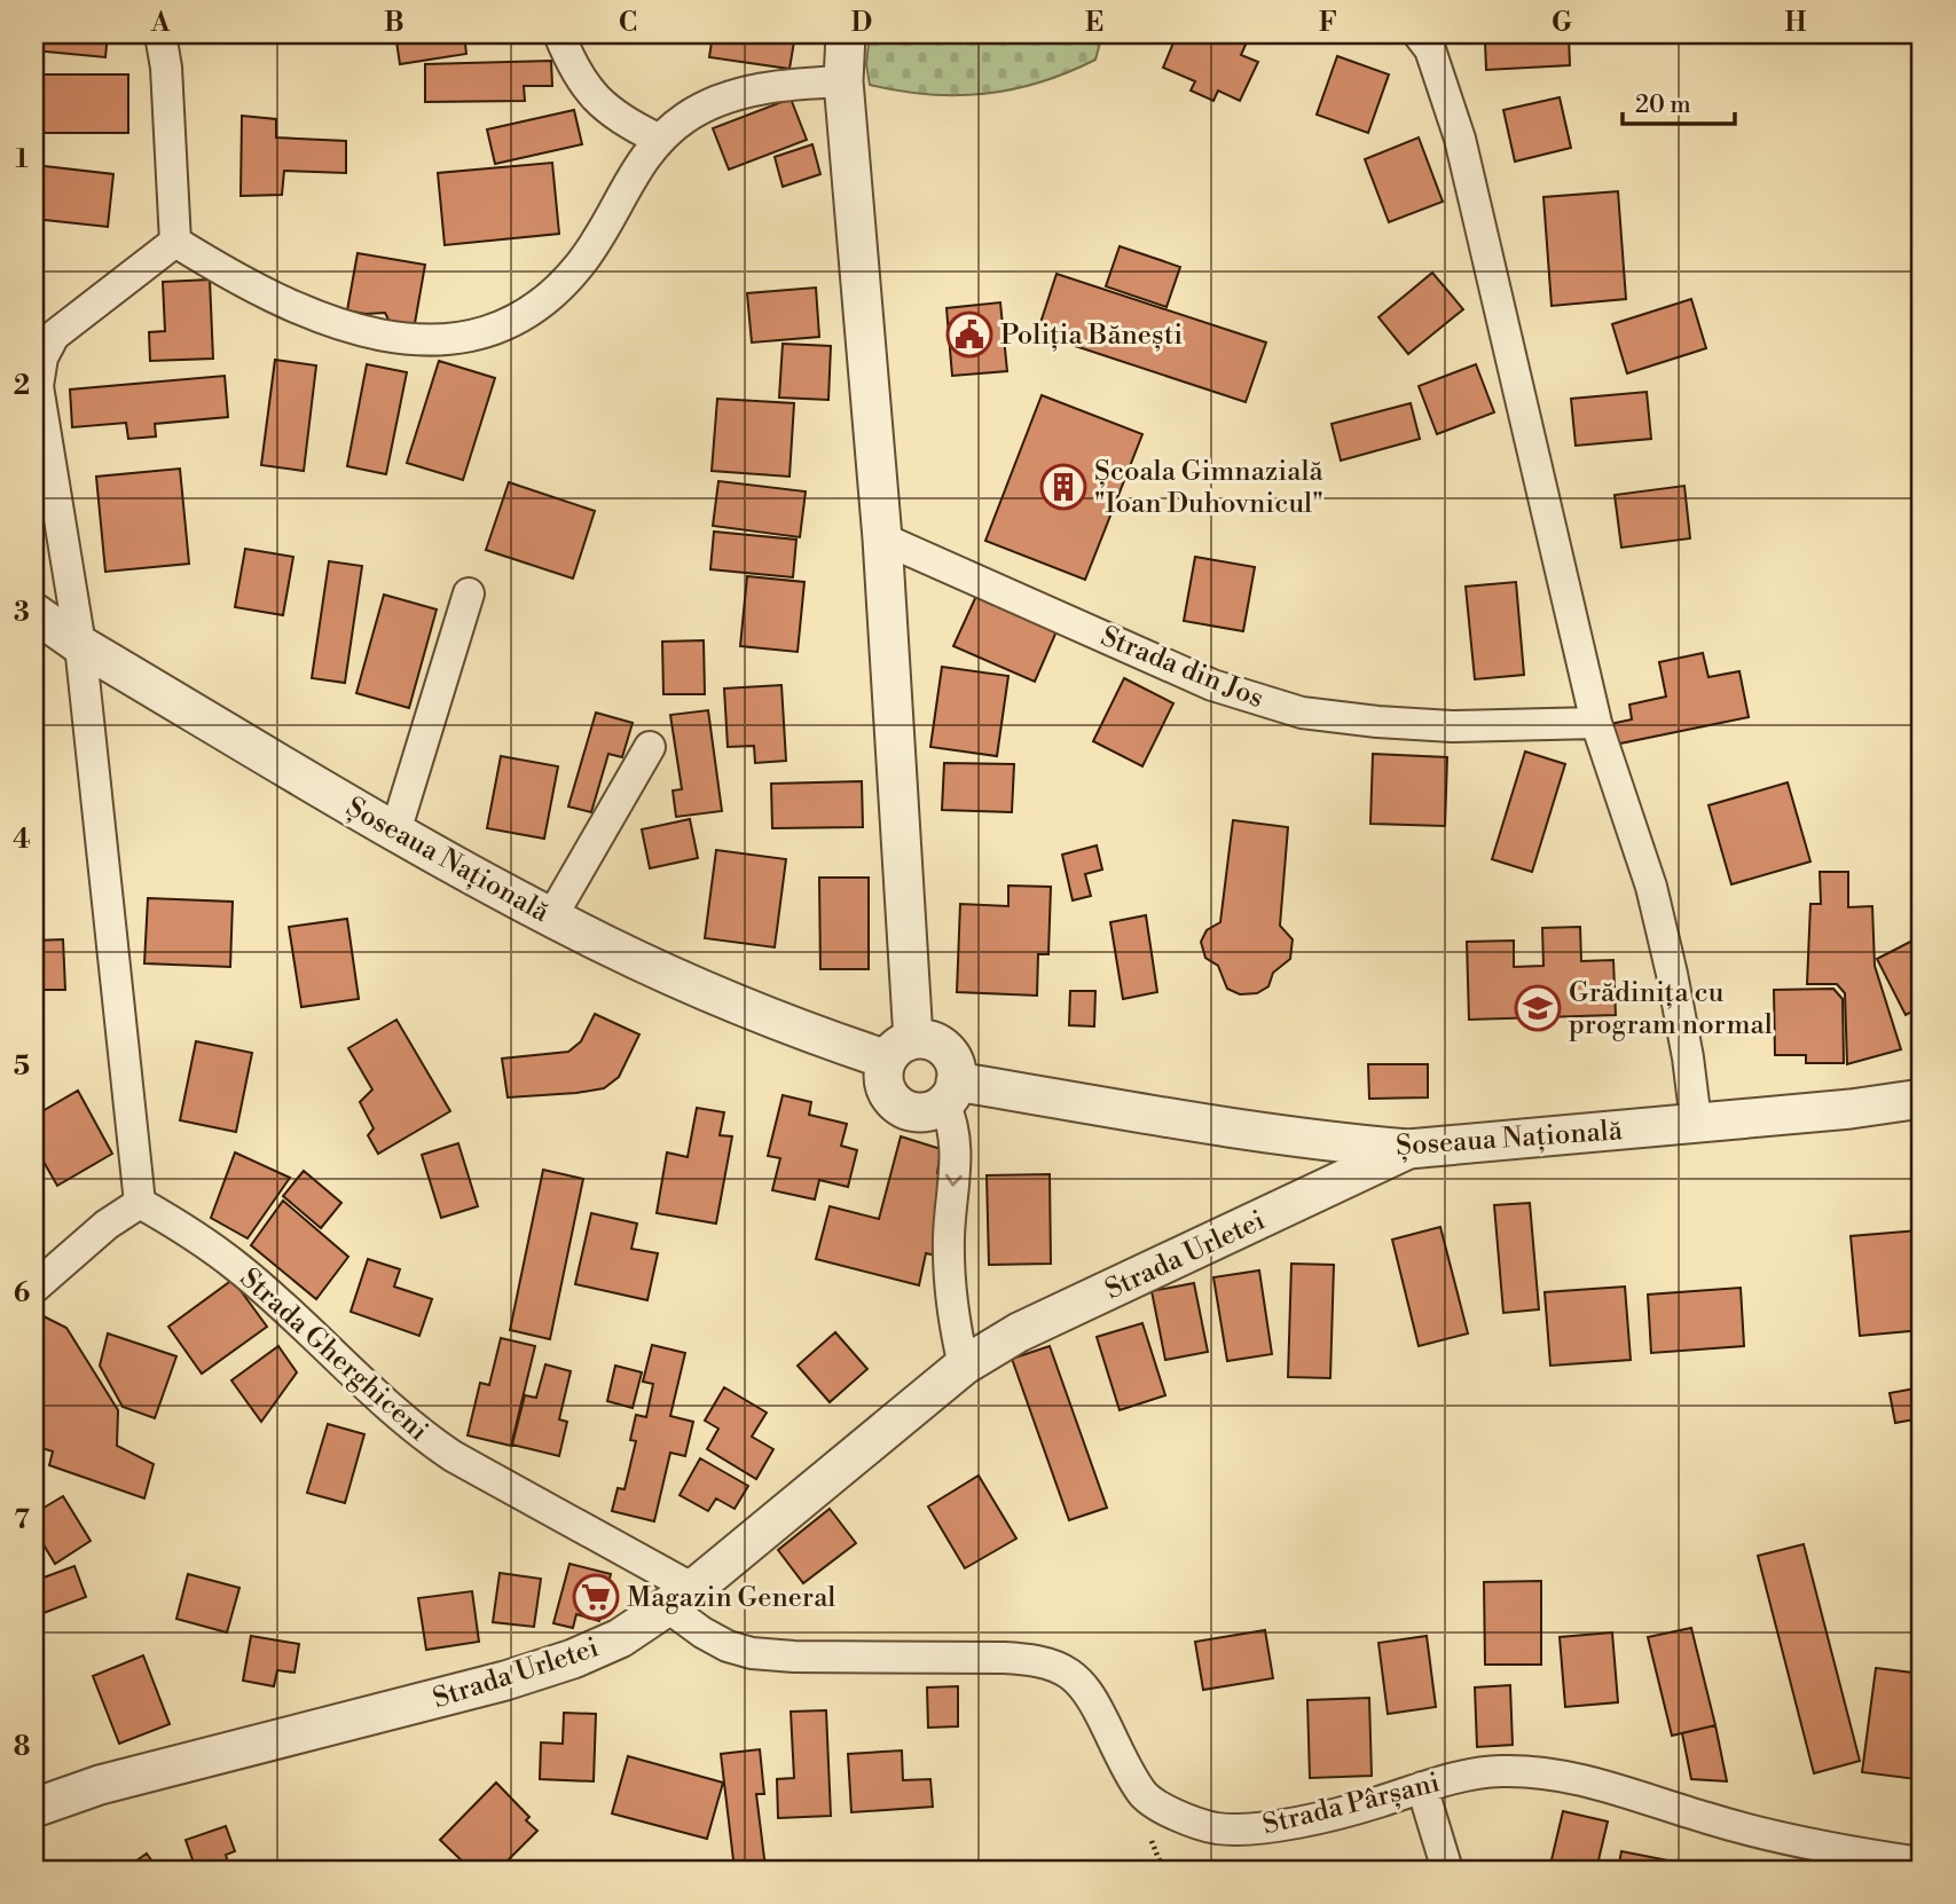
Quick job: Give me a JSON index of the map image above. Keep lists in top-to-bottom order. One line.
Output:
{"streets":{"street":["Strada din Jos","Șoseaua Națională","Strada Urletei","Strada Gherghiceni","Strada Pârșani"]},"crossings":[["Șoseaua Națională","Strada Urletei"],["Strada Urletei","Strada Gherghiceni"],["Strada Urletei","Strada Pârșani"],["Strada Gherghiceni","Strada Pârșani"]],"places":{"public building":["Poliția Bănești"],"building":["Școala Gimnazială \"Ioan Duhovnicul\""],"school or university":["Grădinița cu program normal"],"supermarket":["Magazin General"]},"scale_bar":"20 m","grid":{"columns":["A","B","C","D","E","F","G","H"],"rows":["1","2","3","4","5","6","7","8"]}}
